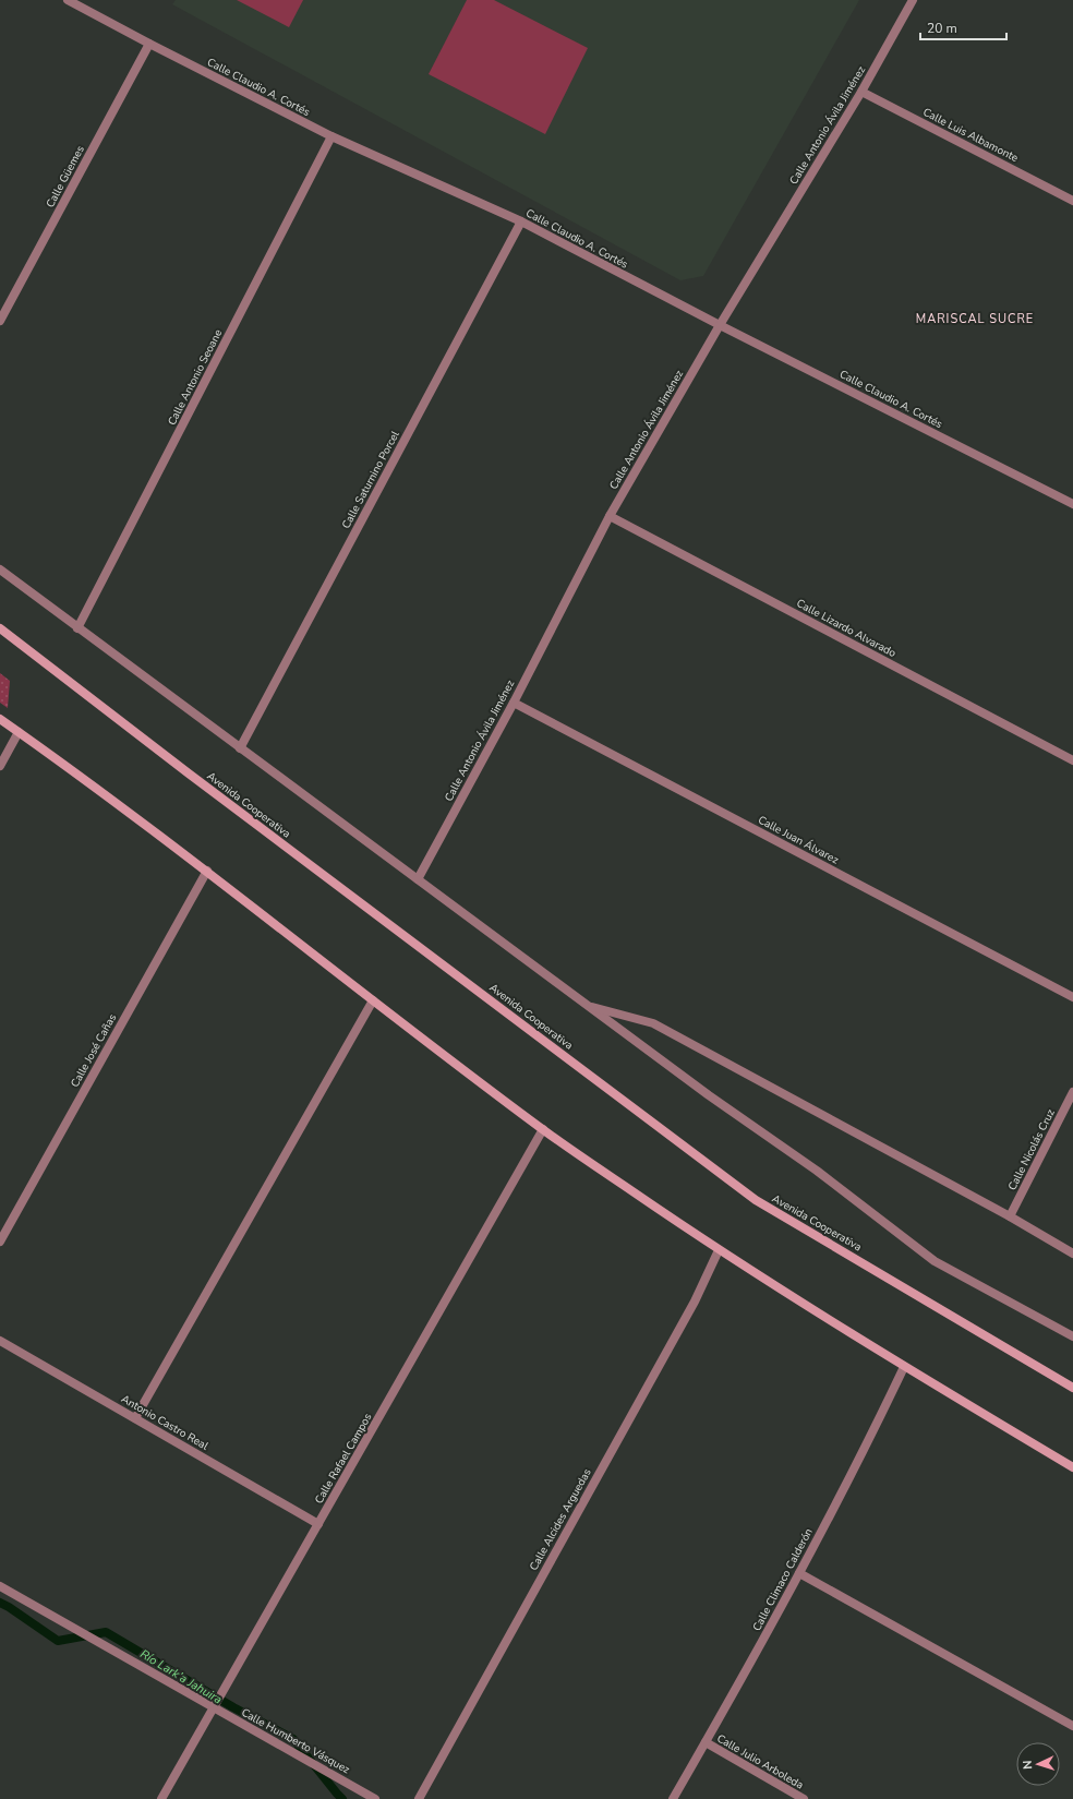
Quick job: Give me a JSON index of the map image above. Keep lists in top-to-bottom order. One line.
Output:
{"streets":{"street":["Calle Claudio A. Cortés","Calle Antonio Ávila Jiménez","Calle Luis Albamonte","Calle Güemes","Calle Antonio Seoane","Calle Saturnino Porcel","Calle Lizardo Alvarado","Avenida Cooperativa","Calle Juan Álvarez","Calle José Cañas","Calle Nicolás Cruz","Antonio Castro Real","Calle Rafael Campos","Calle Alcides Arguedas","Calle Climaco Calderón","Calle Humberto Vásquez","Calle Julio Arboleda"]},"crossings":[["Calle Claudio A. Cortés","Calle Antonio Ávila Jiménez"],["Calle Claudio A. Cortés","Calle Güemes"],["Calle Claudio A. Cortés","Calle Antonio Seoane"],["Calle Claudio A. Cortés","Calle Saturnino Porcel"],["Calle Antonio Ávila Jiménez","Calle Luis Albamonte"],["Calle Antonio Ávila Jiménez","Calle Lizardo Alvarado"],["Calle Antonio Ávila Jiménez","Calle Juan Álvarez"],["Antonio Castro Real","Calle Rafael Campos"],["Calle Rafael Campos","Calle Humberto Vásquez"],["Calle Climaco Calderón","Calle Julio Arboleda"]],"districts":["MARISCAL SUCRE"],"water":["Río Lark’a Jahuira"],"scale_bar":"20 m","north":"left"}
